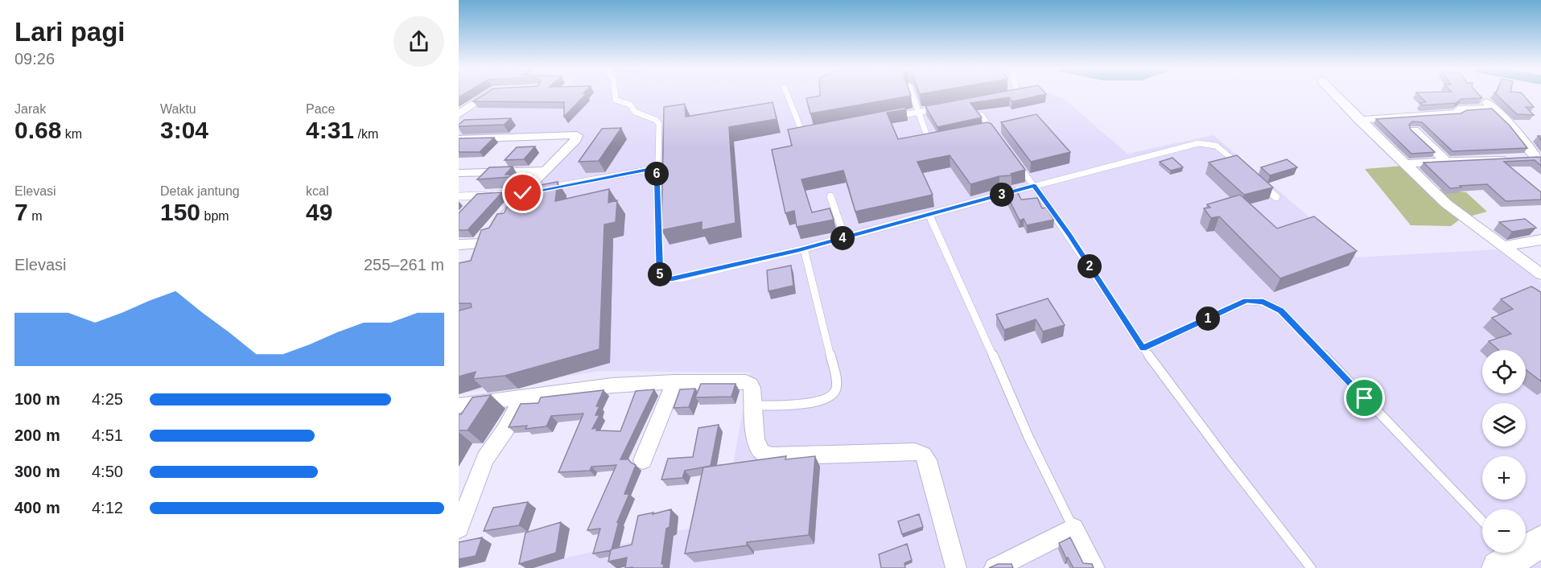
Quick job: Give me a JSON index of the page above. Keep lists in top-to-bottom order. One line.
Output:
{"page":{"heading":["Lari pagi","09:26"],"stats":[["Jarak","0.68 km"],["Waktu","3:04"],["Pace","4:31 /km"],["Elevasi","7 m"],["Detak jantung","150 bpm"],["kcal","49"]],"pins":["6","3","4","2","5","1"],"chart":["Elevasi","255–261 m"],"map_buttons":["+","−"],"list":[{"name":"100 m","note":"4:25"},{"name":"200 m","note":"4:51"},{"name":"300 m","note":"4:50"},{"name":"400 m","note":"4:12"}]}}
